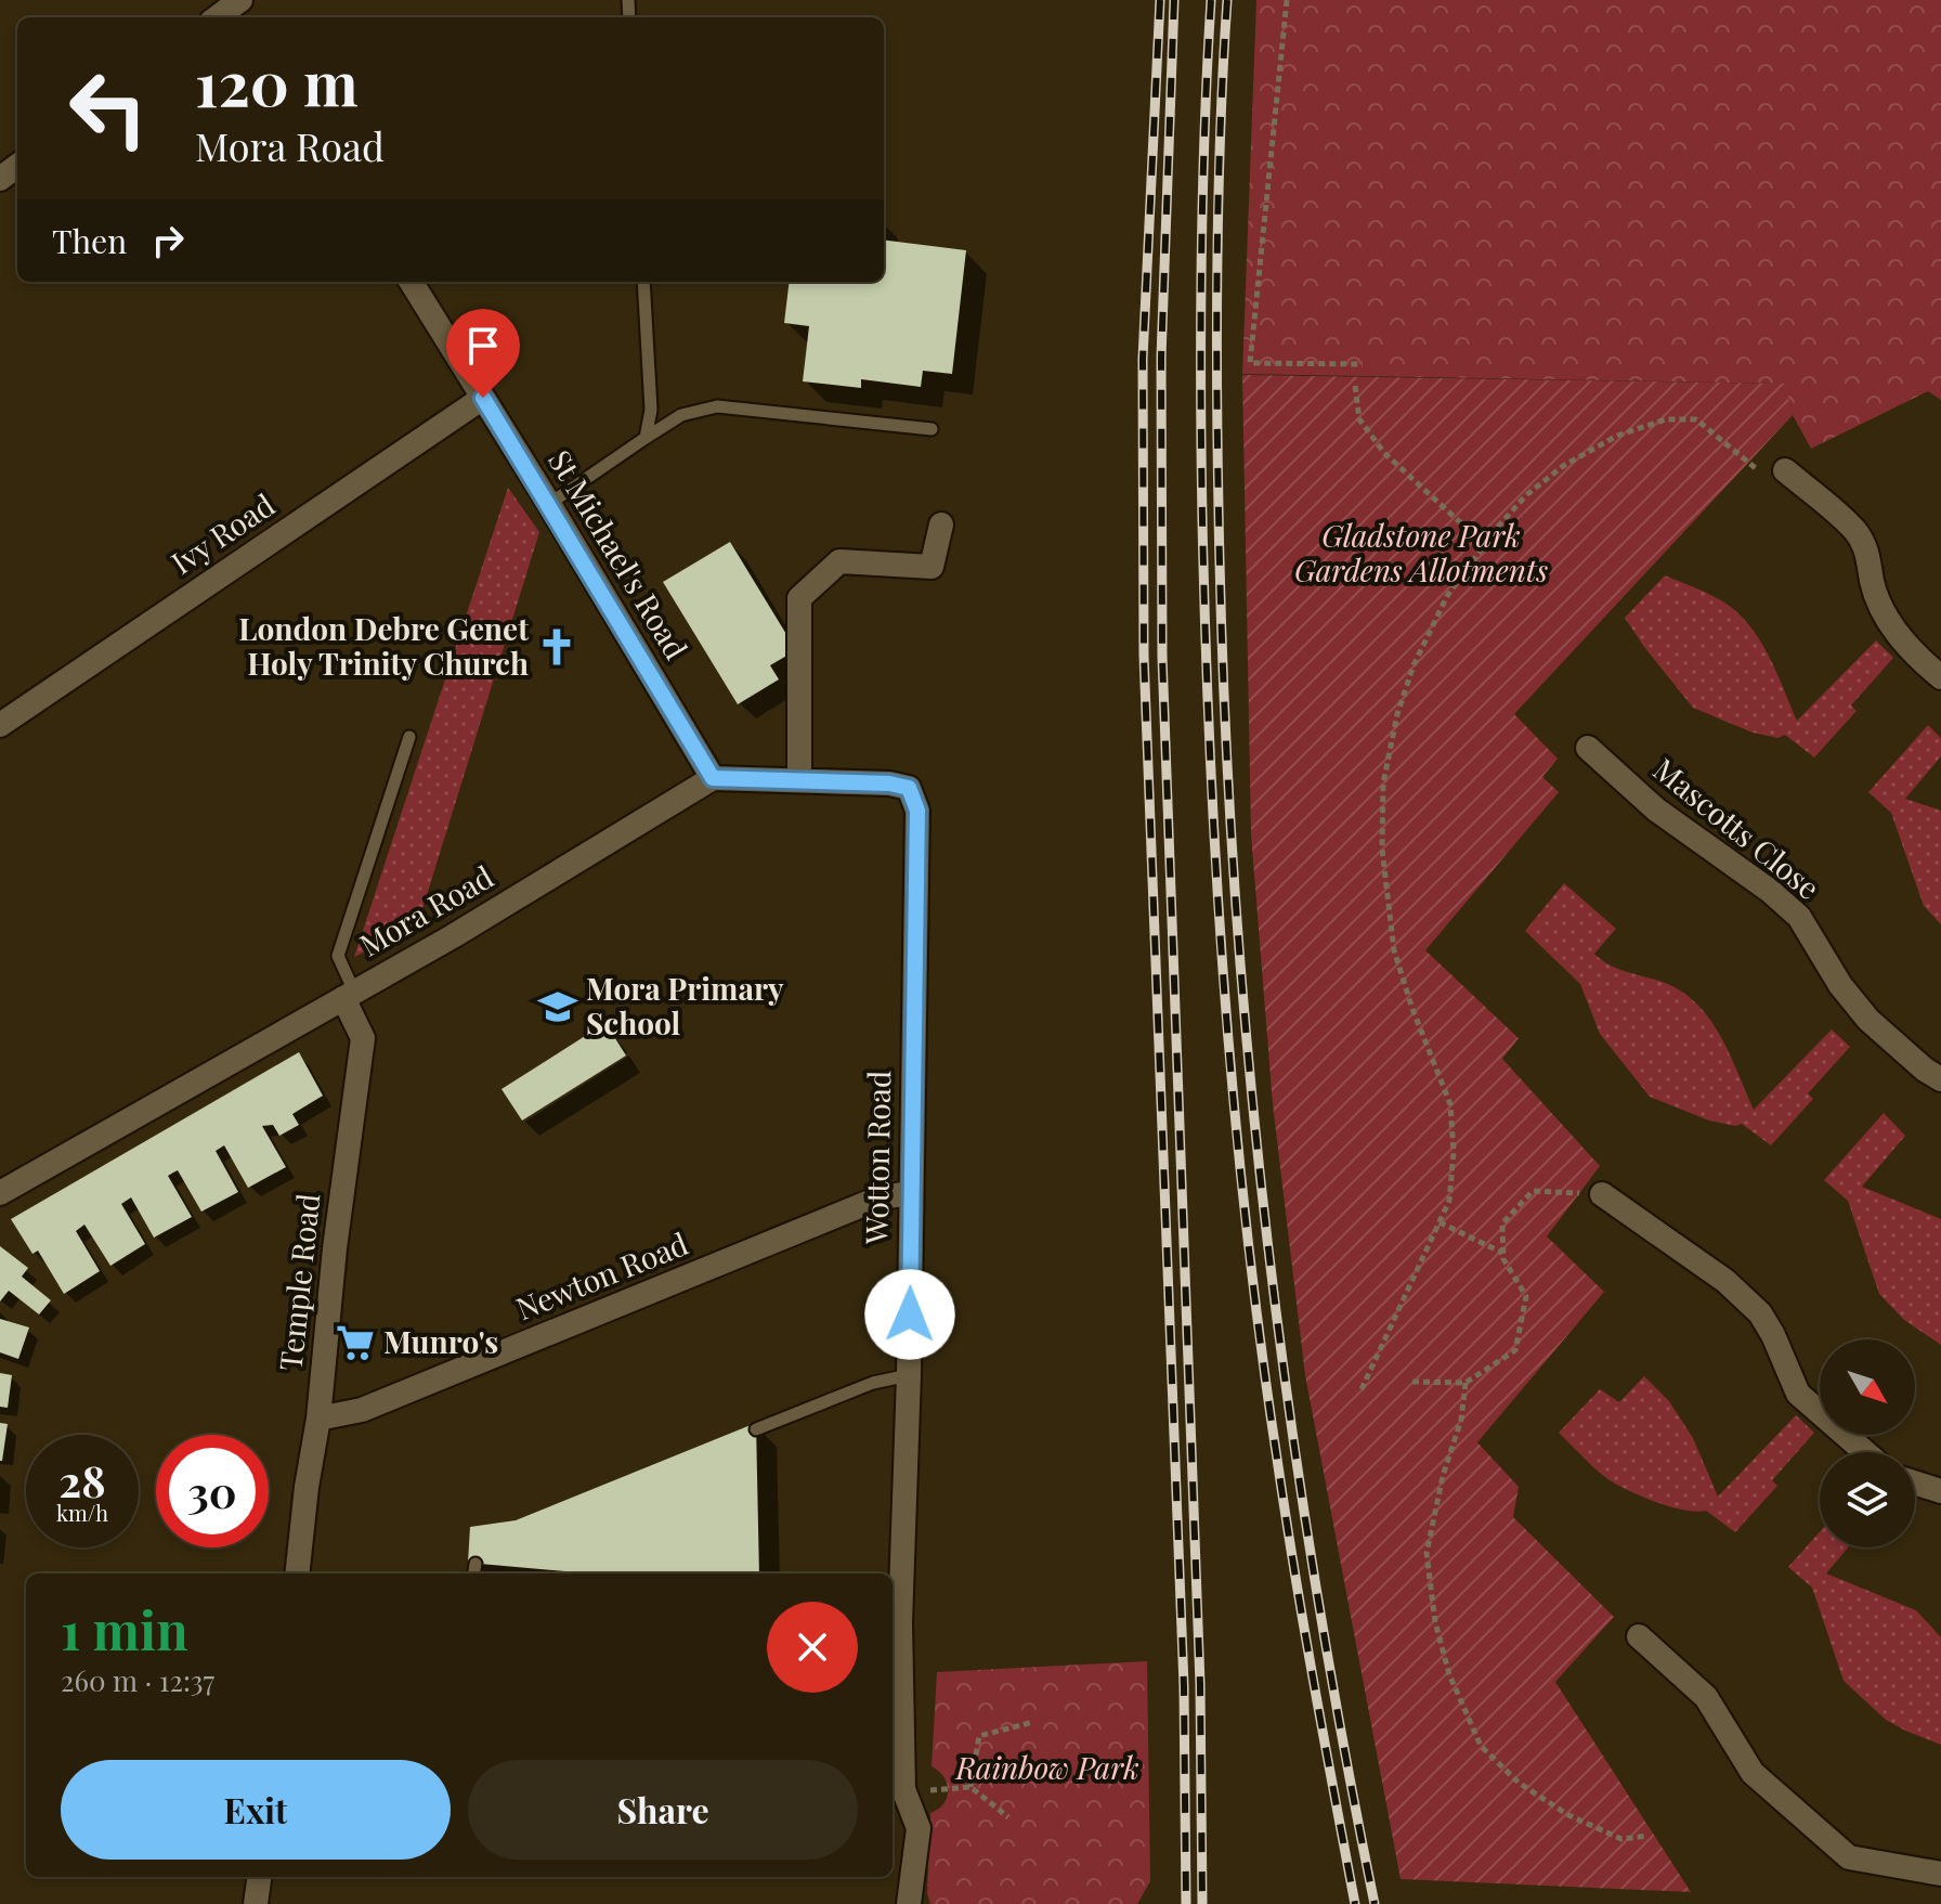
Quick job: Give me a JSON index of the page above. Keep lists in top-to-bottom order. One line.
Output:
{"streets":{"street":["Ivy Road","St Michael's Road","Mascotts Close","Mora Road","Wotton Road","Newton Road","Temple Road"]},"crossings":[["Ivy Road","St Michael's Road"],["St Michael's Road","Mora Road"],["Mora Road","Temple Road"],["Wotton Road","Newton Road"],["Newton Road","Temple Road"]],"parks":["Gladstone Park Gardens Allotments","Rainbow Park"],"places":{"church":["London Debre Genet Holy Trinity Church"],"school or university":["Mora Primary School"],"supermarket":["Munro's"]},"north":"bottom right","page":{"turn":["120 m","Mora Road"],"then":"Then","speed":"28 km/h","limit":"30","heading":["1 min","260 m · 12:37"],"buttons":["Exit","Share"]}}
